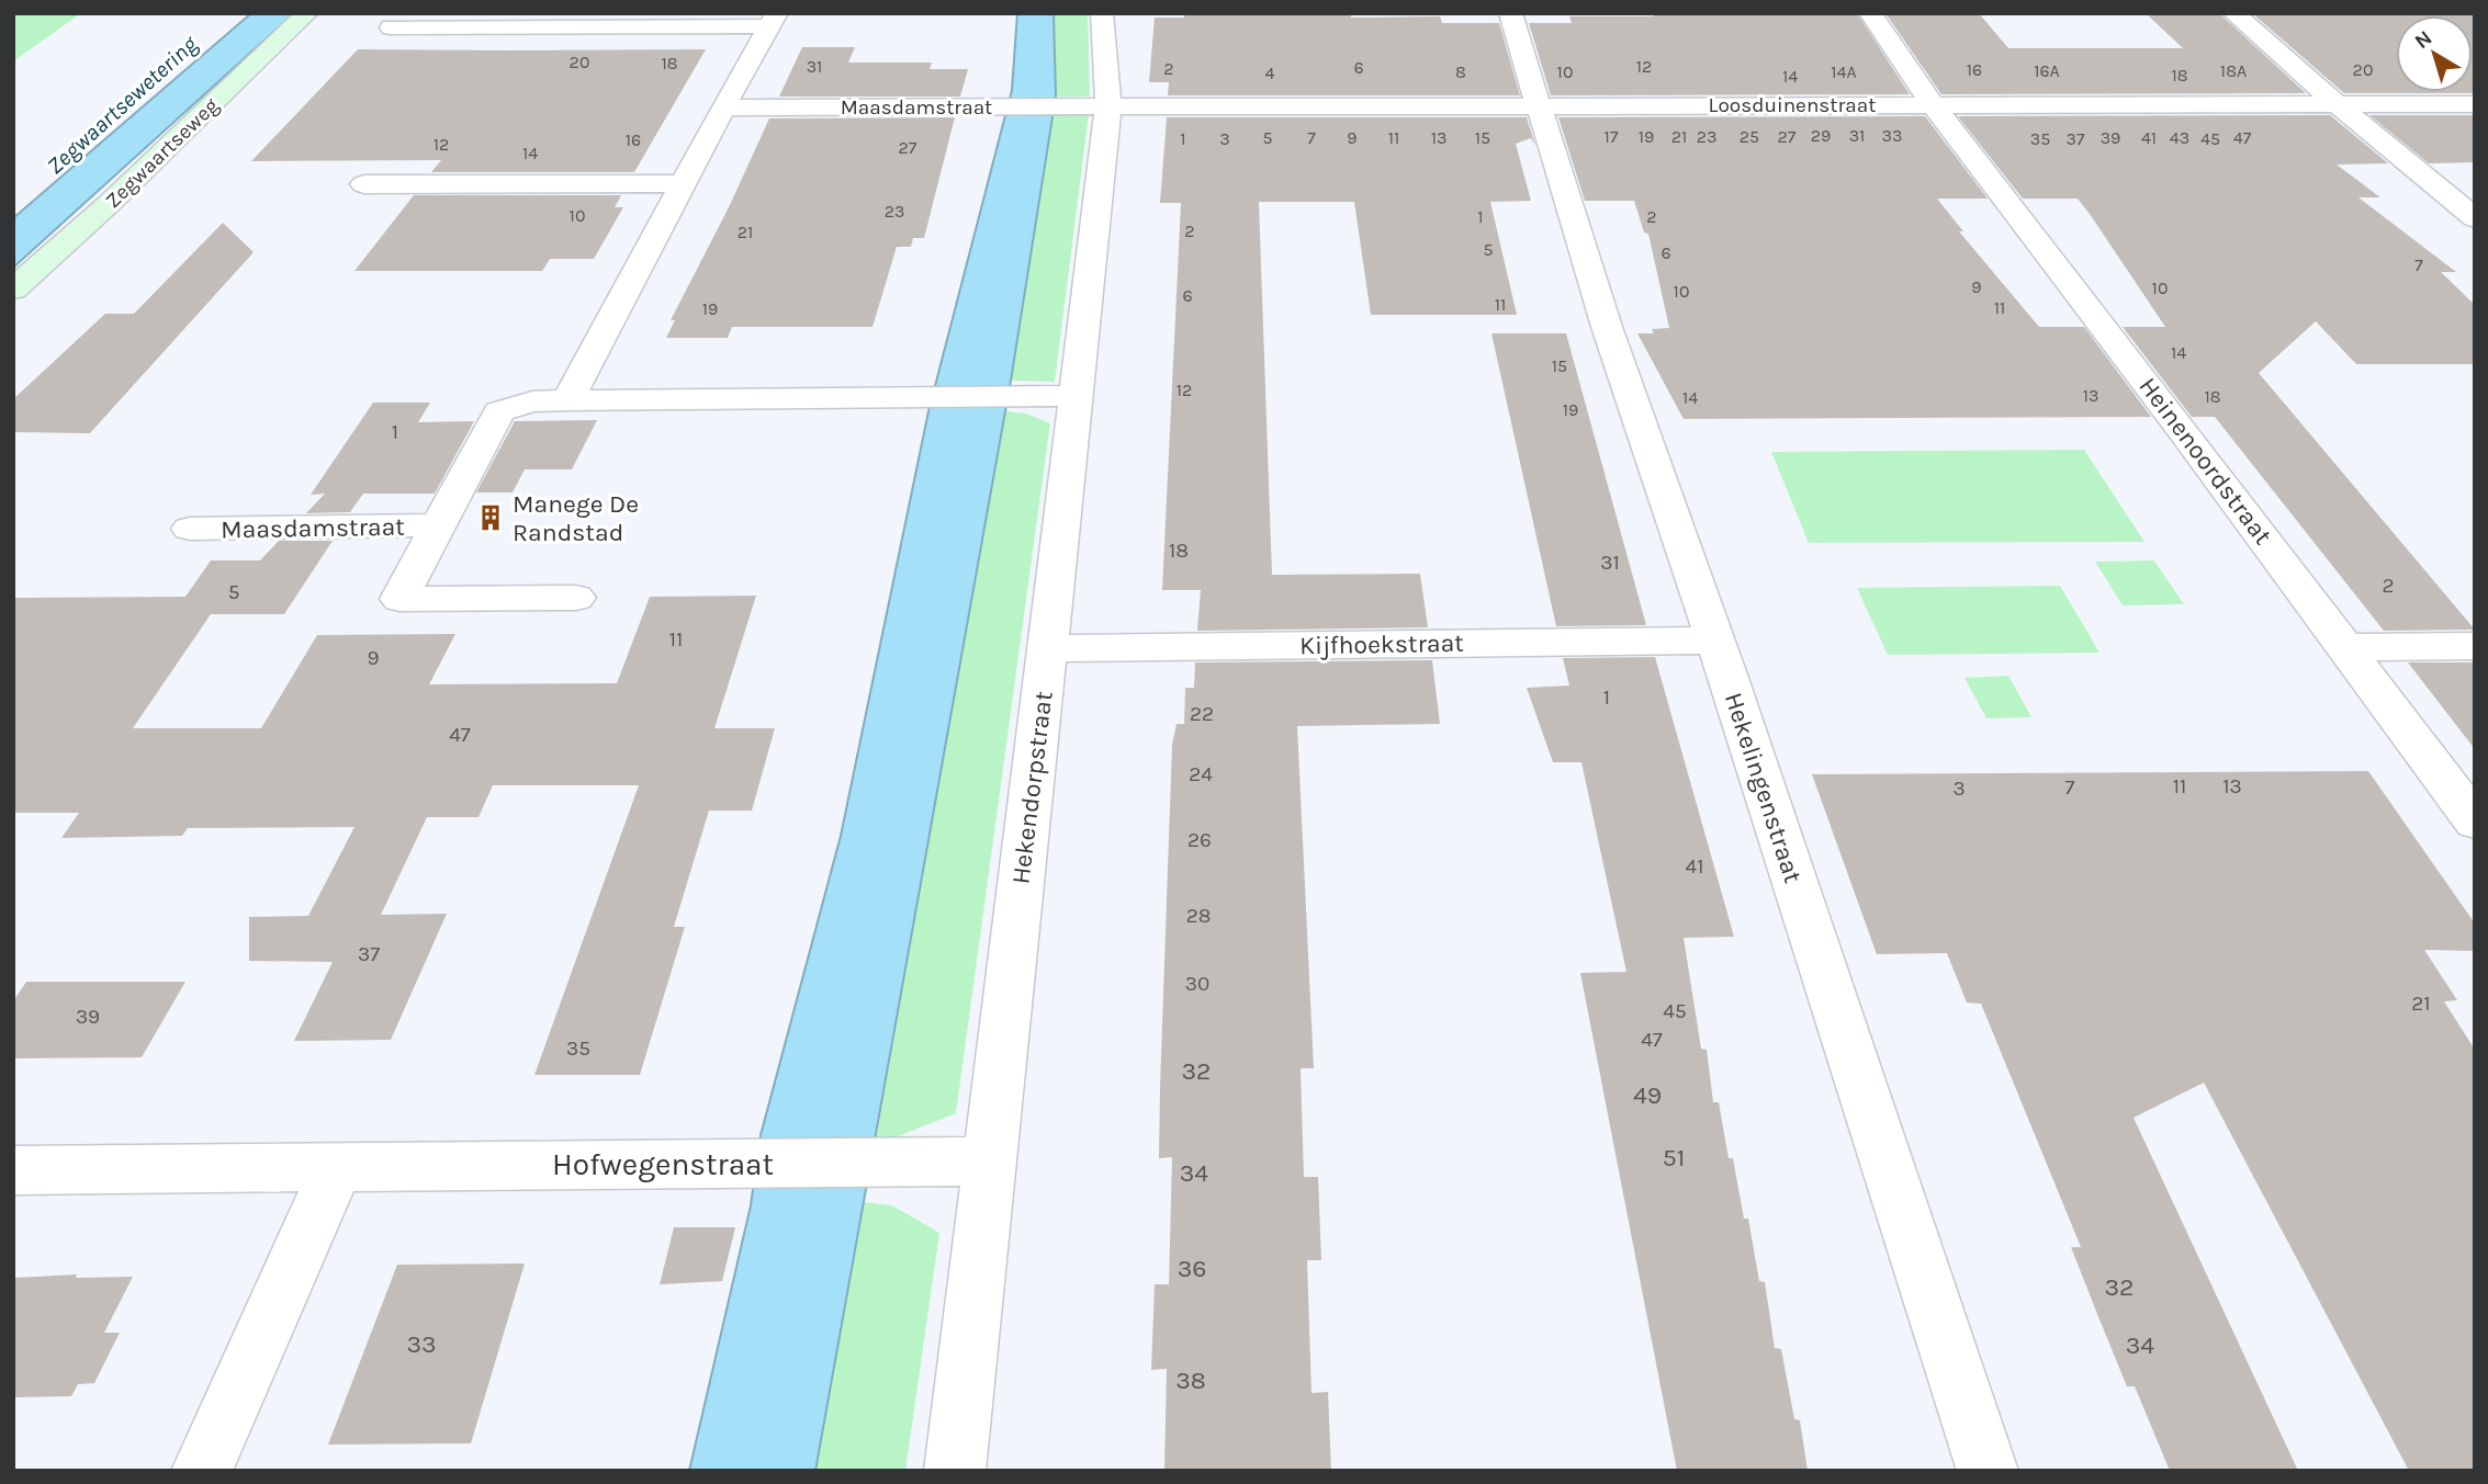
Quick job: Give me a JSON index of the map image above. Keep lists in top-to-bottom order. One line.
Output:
{"streets":{"main road":["Zegwaartseweg"],"street":["Loosduinenstraat","Maasdamstraat","Heinenoordstraat","Kijfhoekstraat","Hekendorpstraat","Hekelingenstraat","Hofwegenstraat"]},"crossings":[["Loosduinenstraat","Maasdamstraat"],["Loosduinenstraat","Heinenoordstraat"],["Loosduinenstraat","Hekendorpstraat"],["Loosduinenstraat","Hekelingenstraat"],["Maasdamstraat","Hekendorpstraat"],["Kijfhoekstraat","Hekendorpstraat"],["Kijfhoekstraat","Hekelingenstraat"],["Hekendorpstraat","Hofwegenstraat"]],"water":["Zegwaartsewetering"],"places":{"building":["Manege De Randstad"]},"house_numbers":["20","18","31","12","6","2","16","20","16A","18A","8","10","14A","4","18","14","29","31","33","17","19","21","23","25","27","5","7","9","11","13","15","39","41","43","47","1","3","35","37","45","16","12","27","14","23","10","1","2","2","21","5","6","7","9","10","10","6","11","11","19","14","15","12","13","18","14","19","1","18","31","2","5","11","9","1","22","47","24","11","13","7","3","26","41","28","37","30","21","45","39","47","35","32","49","51","34","36","32","33","34","38"],"north":"top left"}
